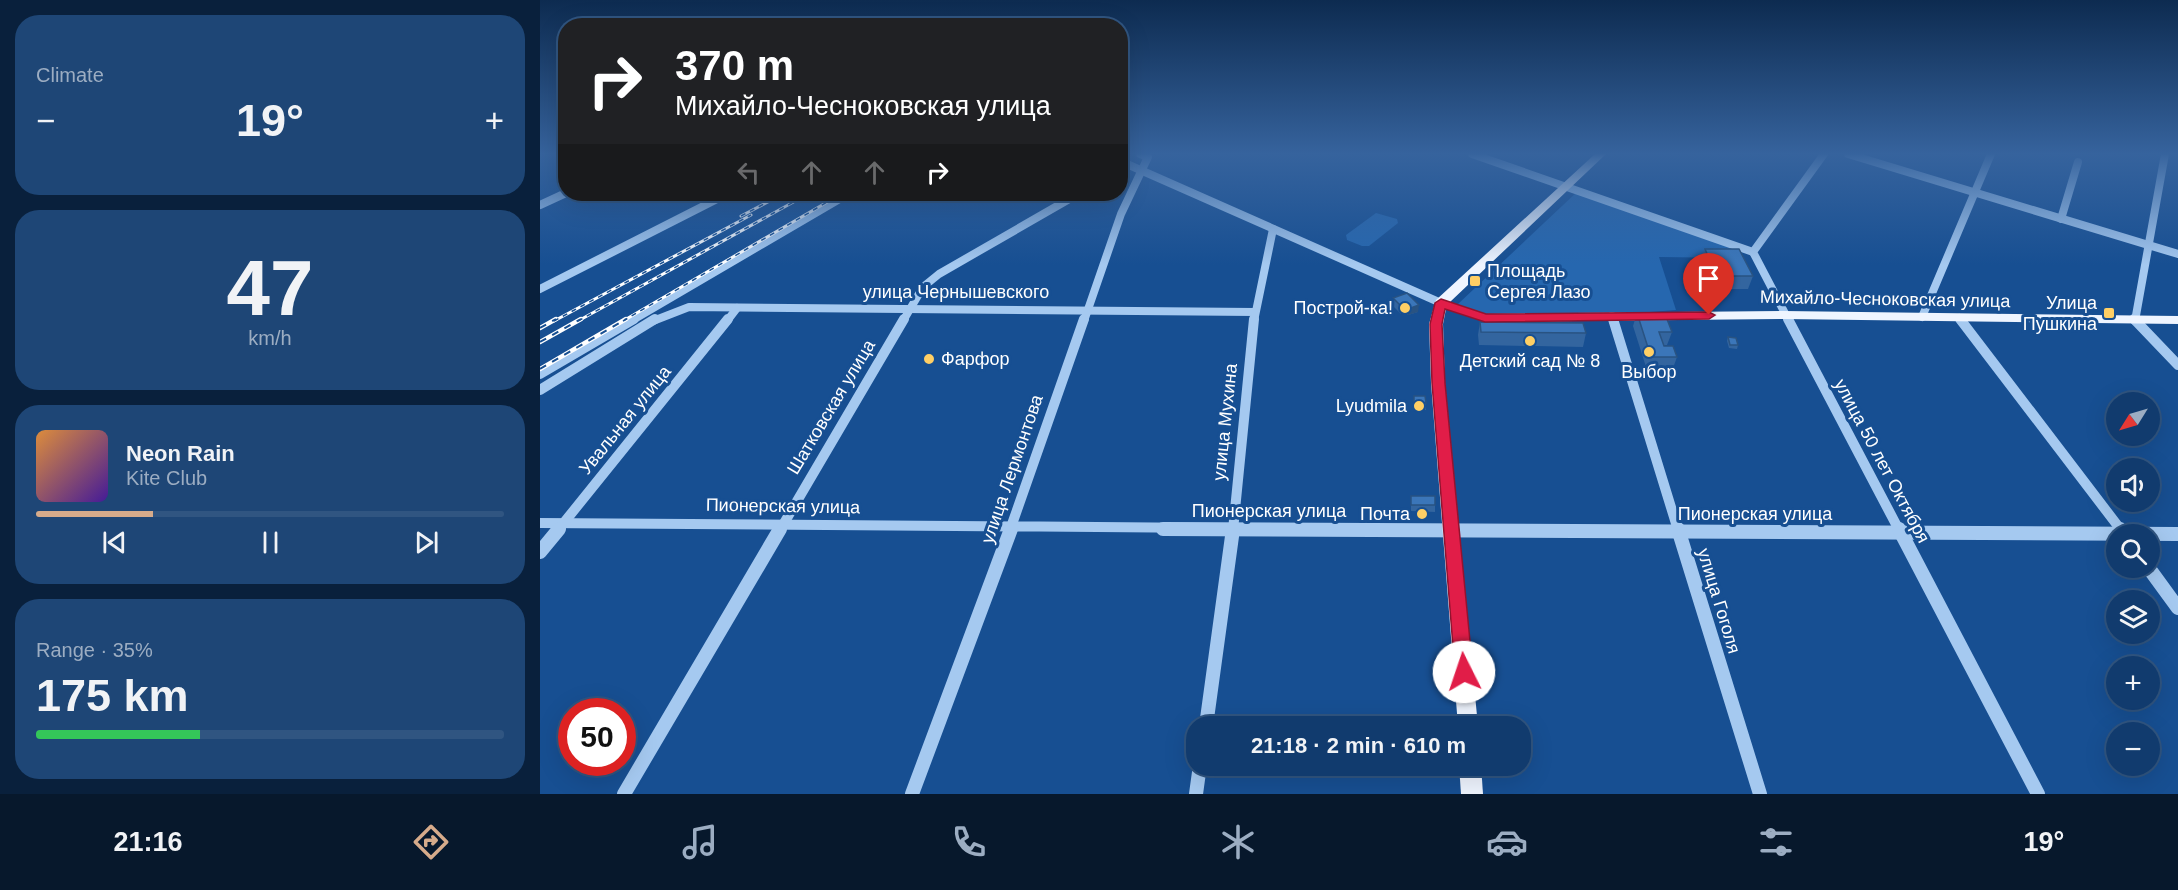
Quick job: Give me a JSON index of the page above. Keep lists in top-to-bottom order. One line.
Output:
{"streets":{"main road":["Михайло-Чесноковская улица"],"street":["улица Чернышевского","Шатковская улица","Увальная улица","улица Мухина","улица 50 лет Октября","улица Лермонтова","Пионерская улица","улица Гоголя"]},"crossings":[["улица Чернышевского","Шатковская улица"],["улица Чернышевского","Увальная улица"],["улица Чернышевского","улица Мухина"],["улица Чернышевского","улица Лермонтова"],["Михайло-Чесноковская улица","улица Мухина"],["Михайло-Чесноковская улица","улица 50 лет Октября"],["Михайло-Чесноковская улица","улица Гоголя"],["Шатковская улица","Пионерская улица"],["Увальная улица","Пионерская улица"],["улица Мухина","Пионерская улица"],["улица 50 лет Октября","Пионерская улица"],["улица Лермонтова","Пионерская улица"],["Пионерская улица","улица Гоголя"]],"places":{"transit":["Площадь Сергея Лазо","Улица Пушкина"],"other":["Построй-ка!","Детский сад № 8","Выбор","Фарфор","Lyudmila","Почта"]},"north":"bottom left","page":{"tile":["Climate",["47","km/h"],["Range · 35%","175 km"]],"turn":["370 m","Михайло-Чесноковская улица"],"heat":["−","19°","+"],"map_buttons":["+","−"],"song":["Neon Rain","Kite Club"],"limit":"50","trip":"21:18 · 2 min · 610 m","tabs":["21:16","19°"]}}
